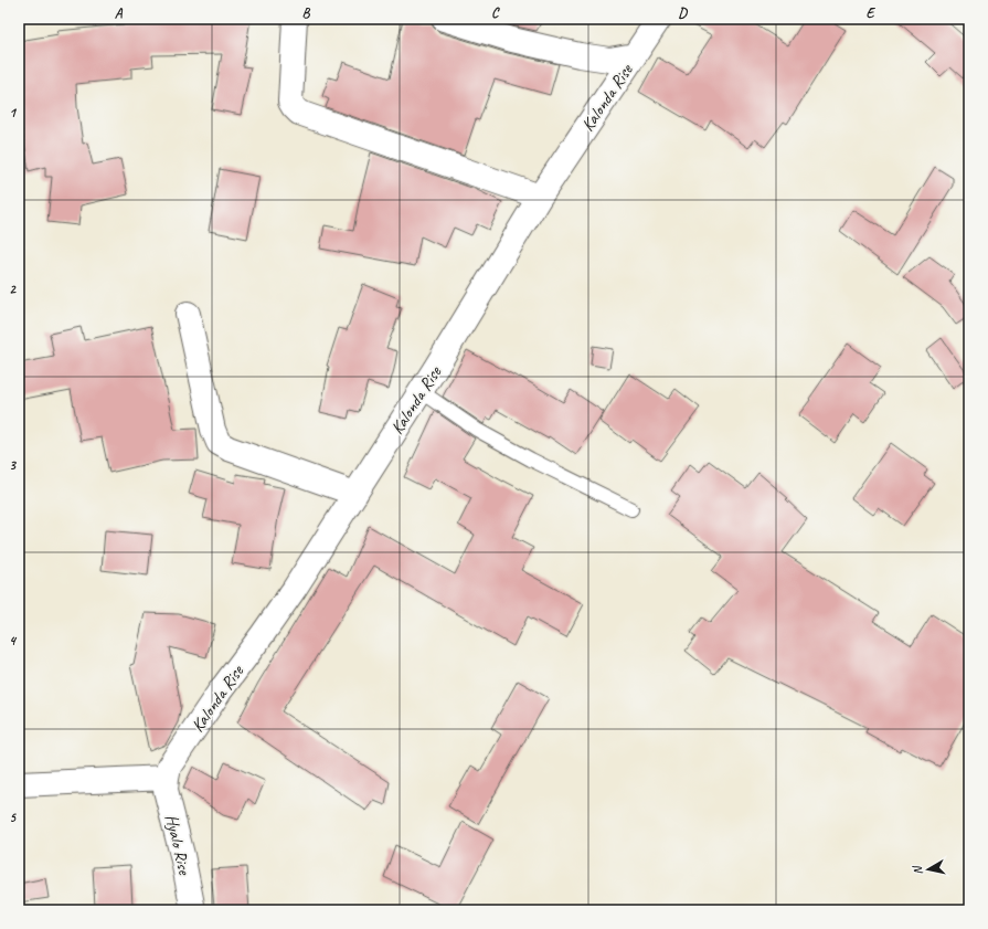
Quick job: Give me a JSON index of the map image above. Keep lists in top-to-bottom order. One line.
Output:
{"streets":{"street":["Kalonda Rise","Hyalo Rise"]},"crossings":[["Kalonda Rise","Hyalo Rise"]],"north":"left","grid":{"columns":["A","B","C","D","E"],"rows":["1","2","3","4","5"]}}
